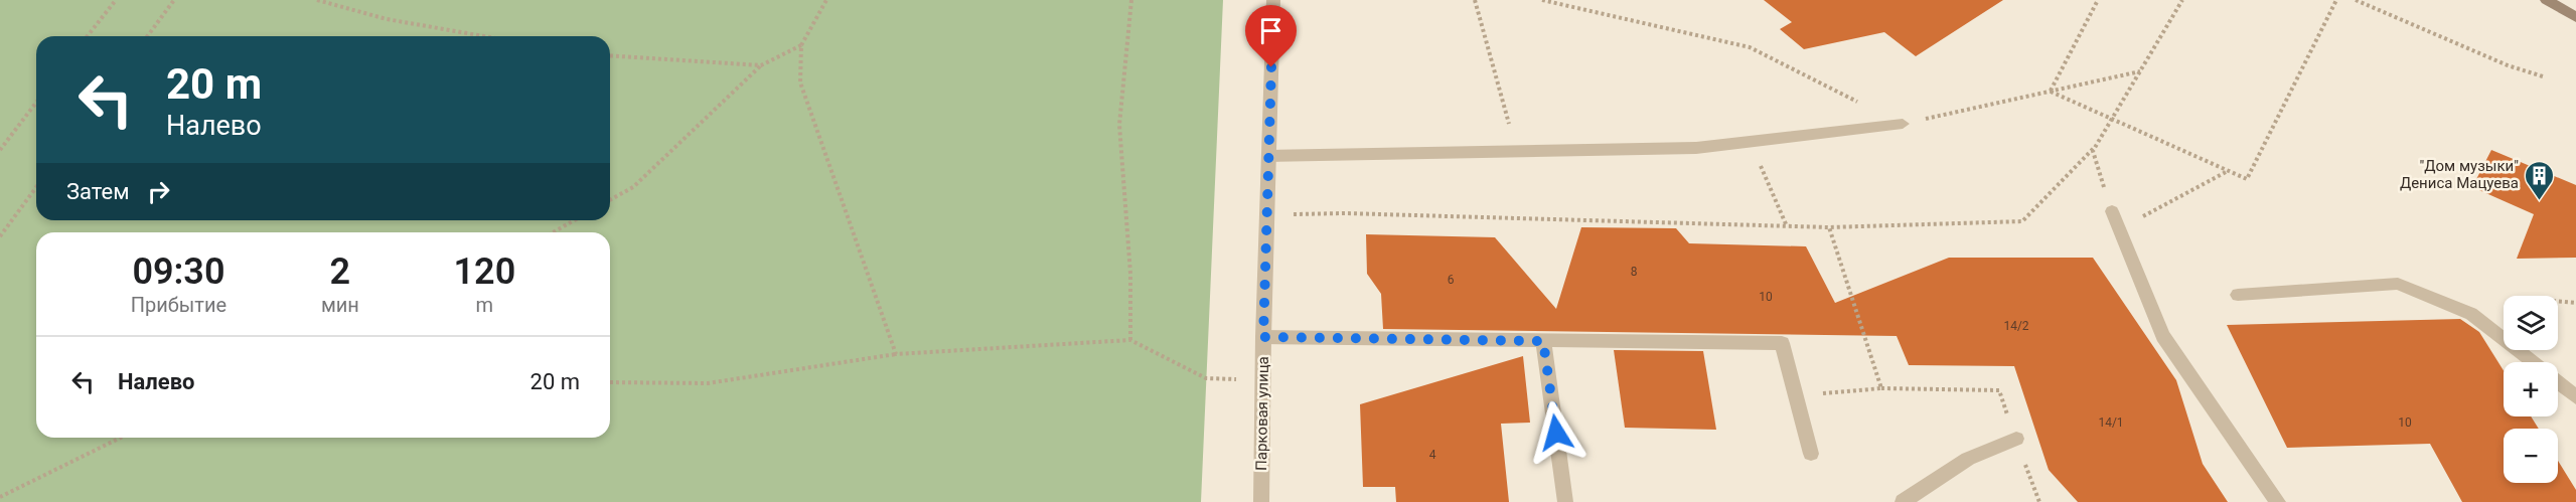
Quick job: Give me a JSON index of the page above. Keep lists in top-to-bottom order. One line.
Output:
{"streets":{"street":["Парковая улица"]},"places":{"building":["\"Дом музыки\" Дениса Мацуева"]},"house_numbers":["8","6","10","14/2","14/1","10","4"],"page":{"turn":["20 m","Налево"],"then":"Затем","eta":["09:30","Прибытие","2","мин","120","m"],"map_buttons":["+","−"],"list":[{"name":"Налево","value":"20 m"}]}}
